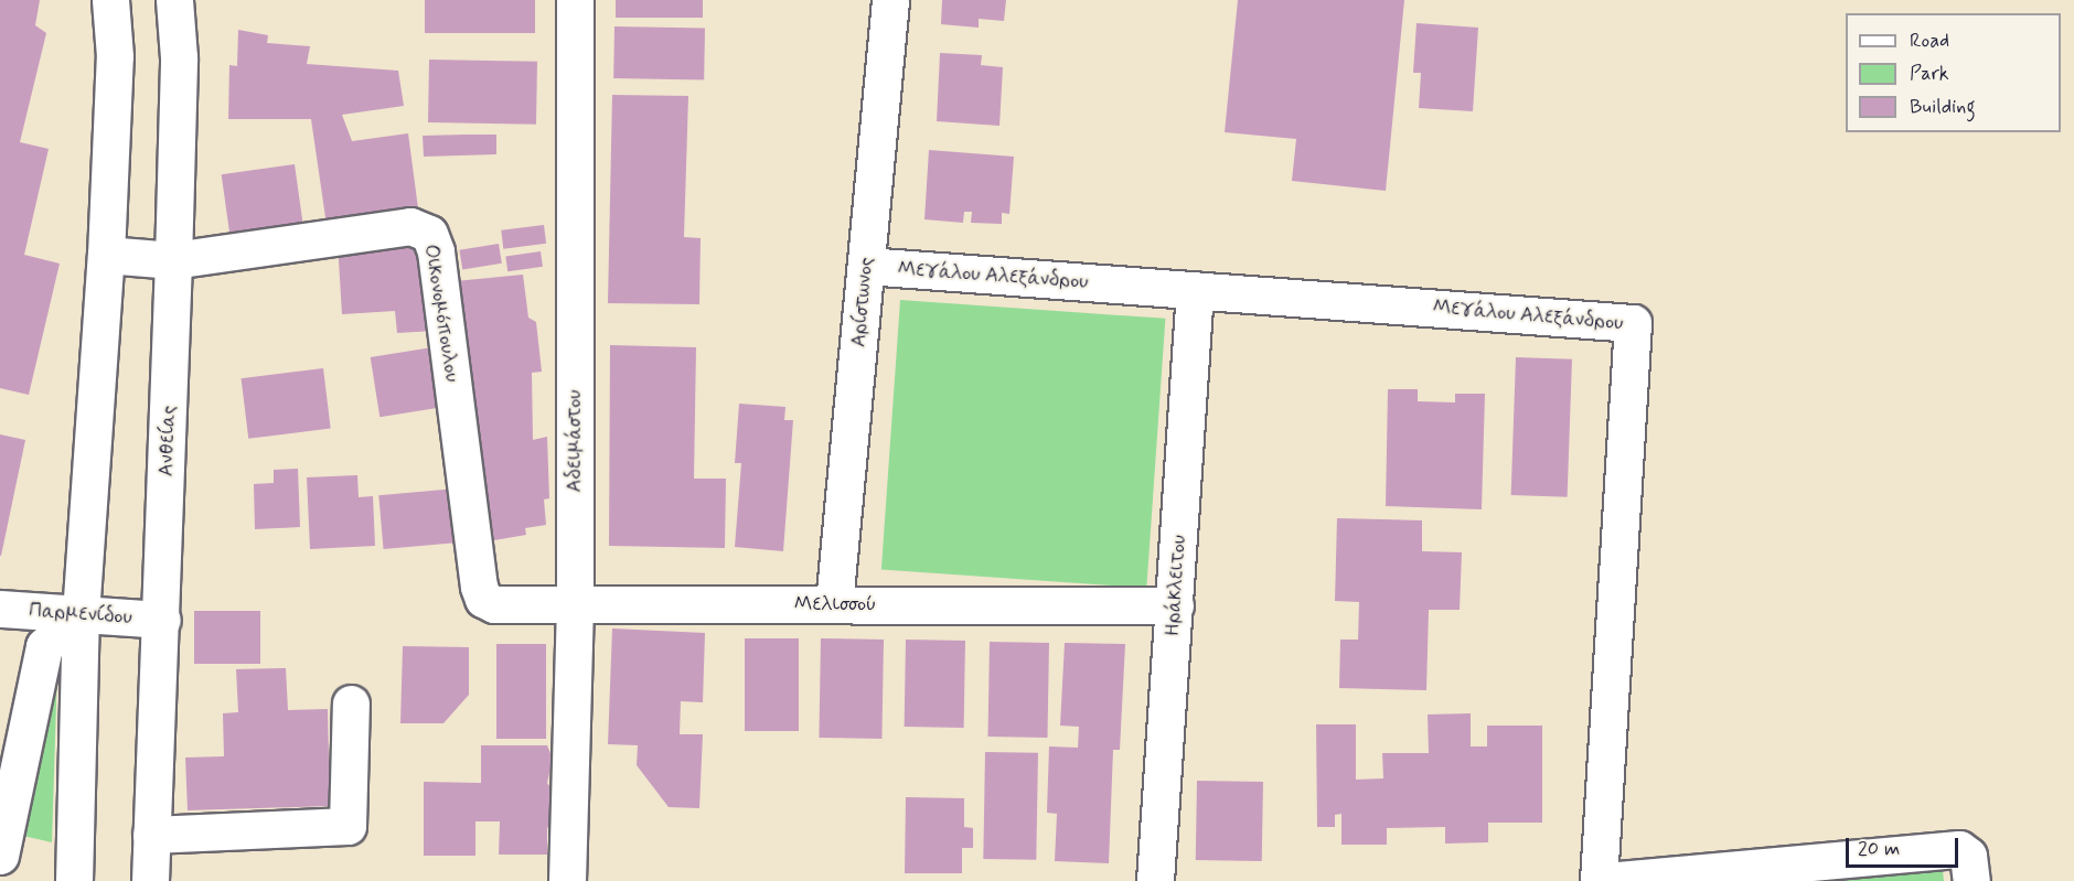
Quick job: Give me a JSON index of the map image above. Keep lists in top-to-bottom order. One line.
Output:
{"streets":{"street":["Μεγάλου Αλεξάνδρου","Αρίστωνος","Οικονομόπουλου","Ανθείας","Αδειμάστου","Ηράκλειτου","Μελισσού","Παρμενίδου"]},"crossings":[["Μεγάλου Αλεξάνδρου","Αρίστωνος"],["Μεγάλου Αλεξάνδρου","Ηράκλειτου"],["Αρίστωνος","Μελισσού"],["Οικονομόπουλου","Ανθείας"],["Οικονομόπουλου","Μελισσού"],["Ανθείας","Παρμενίδου"],["Αδειμάστου","Μελισσού"],["Ηράκλειτου","Μελισσού"]],"legend":["Road","Park","Building"],"scale_bar":"20 m"}
